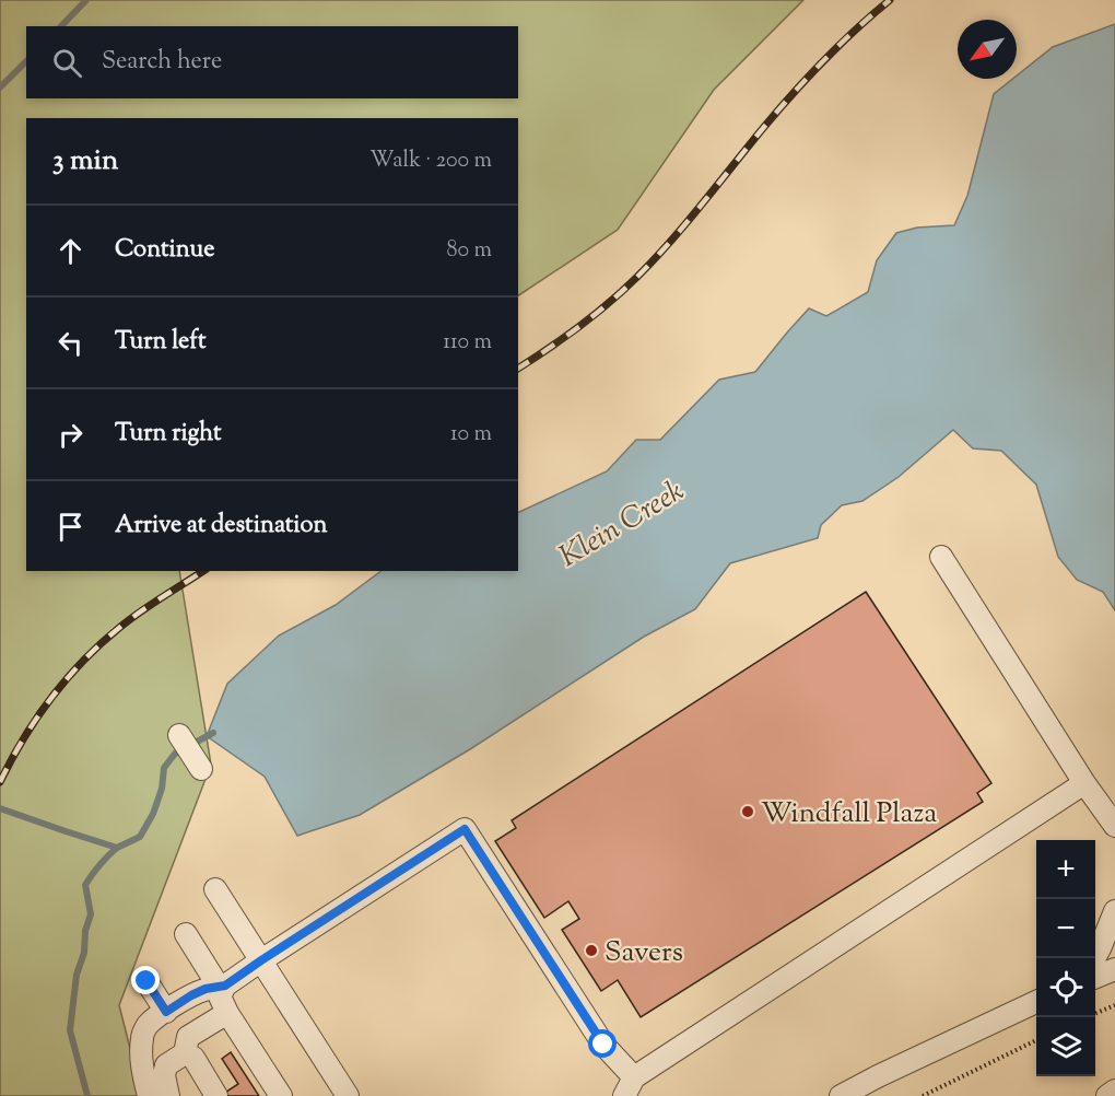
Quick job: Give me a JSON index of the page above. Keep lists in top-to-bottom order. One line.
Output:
{"water":["Klein Creek"],"places":["Windfall Plaza","Savers"],"north":"bottom left","page":{"search":"Search here","heading":["3 min","Walk · 200 m"],"list":[["Continue","80 m"],["Turn left","110 m"],["Turn right","10 m"],"Arrive at destination"],"map_buttons":["+","−"]}}
